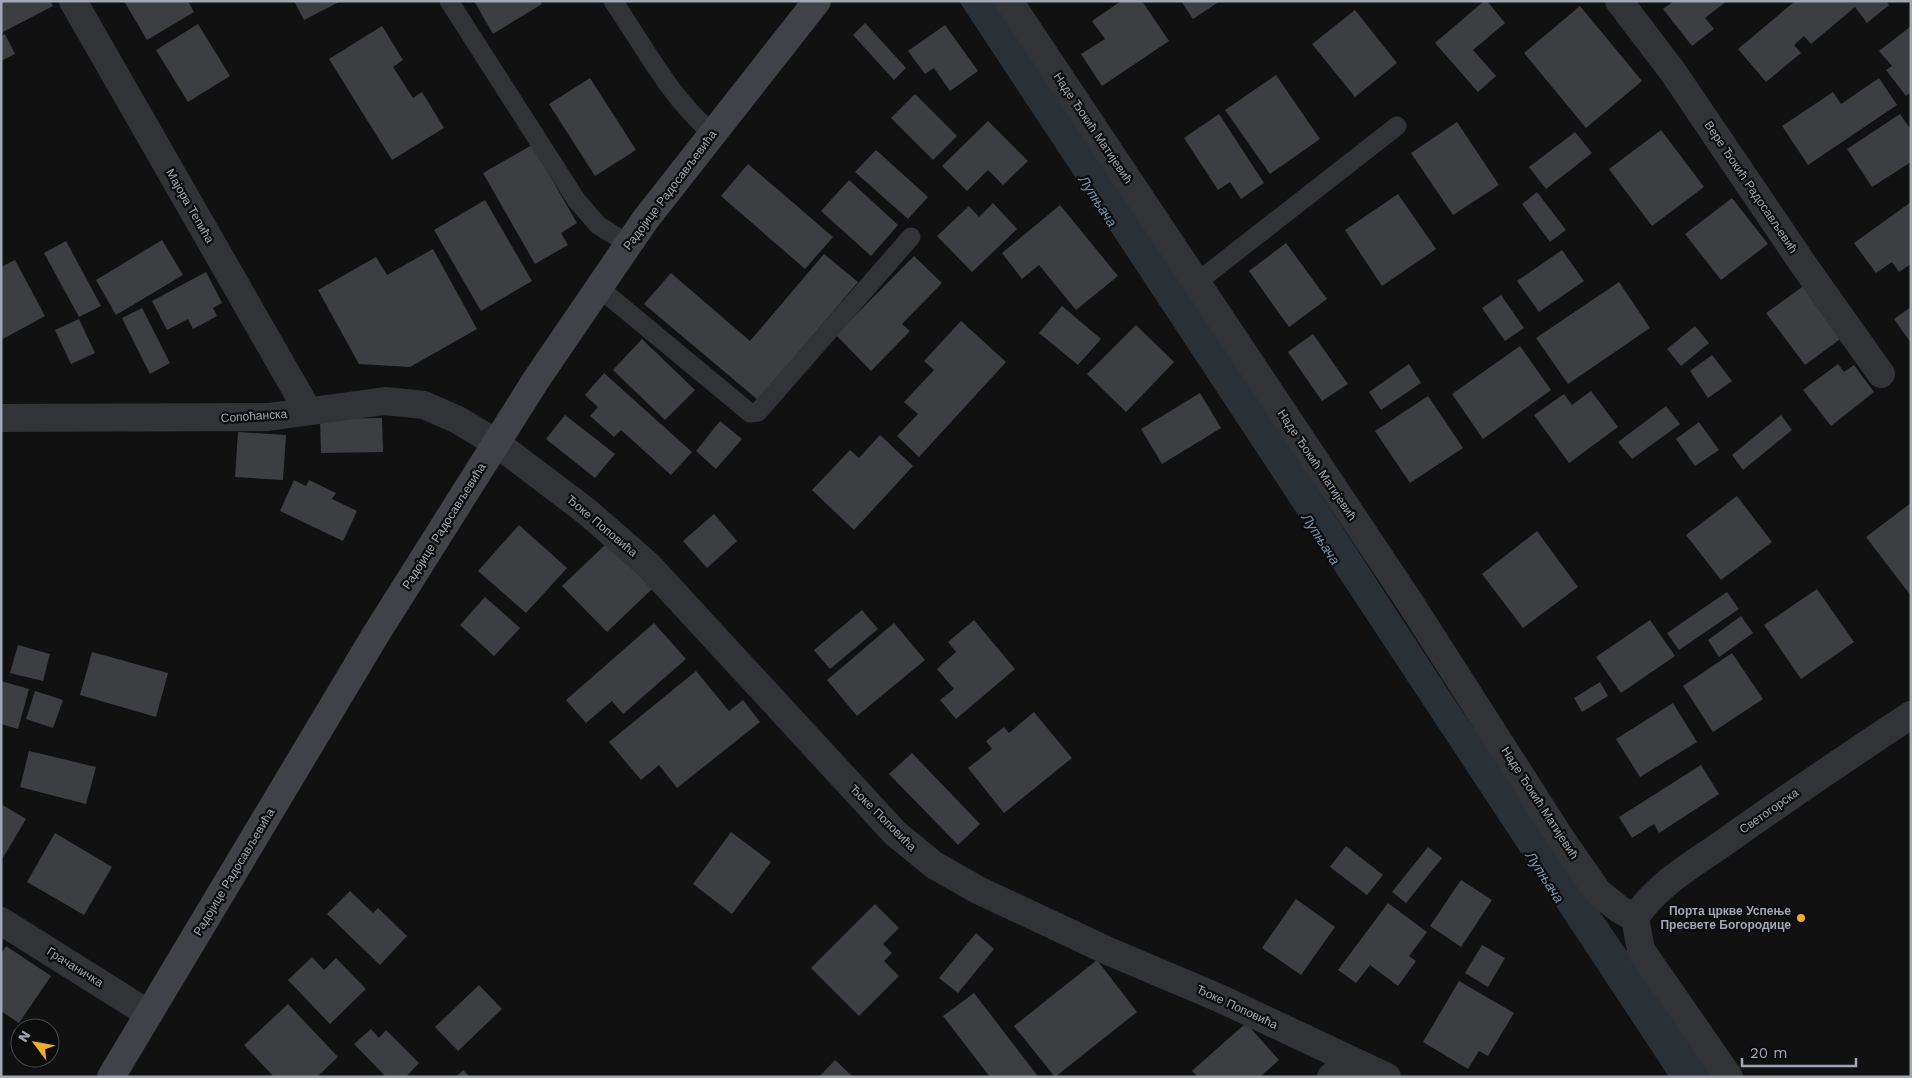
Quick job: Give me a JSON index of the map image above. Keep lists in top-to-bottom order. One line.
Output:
{"streets":{"main road":["Радојице Радосављевића"],"street":["Наде Ђокић Матијевић","Вере Ђокић Радосављевић","Мајора Тепића","Сопоћанска","Ђоке Поповића","Светогорска","Грачаничка"]},"crossings":[["Наде Ђокић Матијевић","Светогорска"],["Радојице Радосављевића","Сопоћанска"],["Радојице Радосављевића","Ђоке Поповића"],["Радојице Радосављевића","Грачаничка"],["Мајора Тепића","Сопоћанска"],["Сопоћанска","Ђоке Поповића"]],"water":["Лупњача"],"places":["Порта цркве Успење Пресвете Богородице"],"scale_bar":"20 m","north":"top left"}
